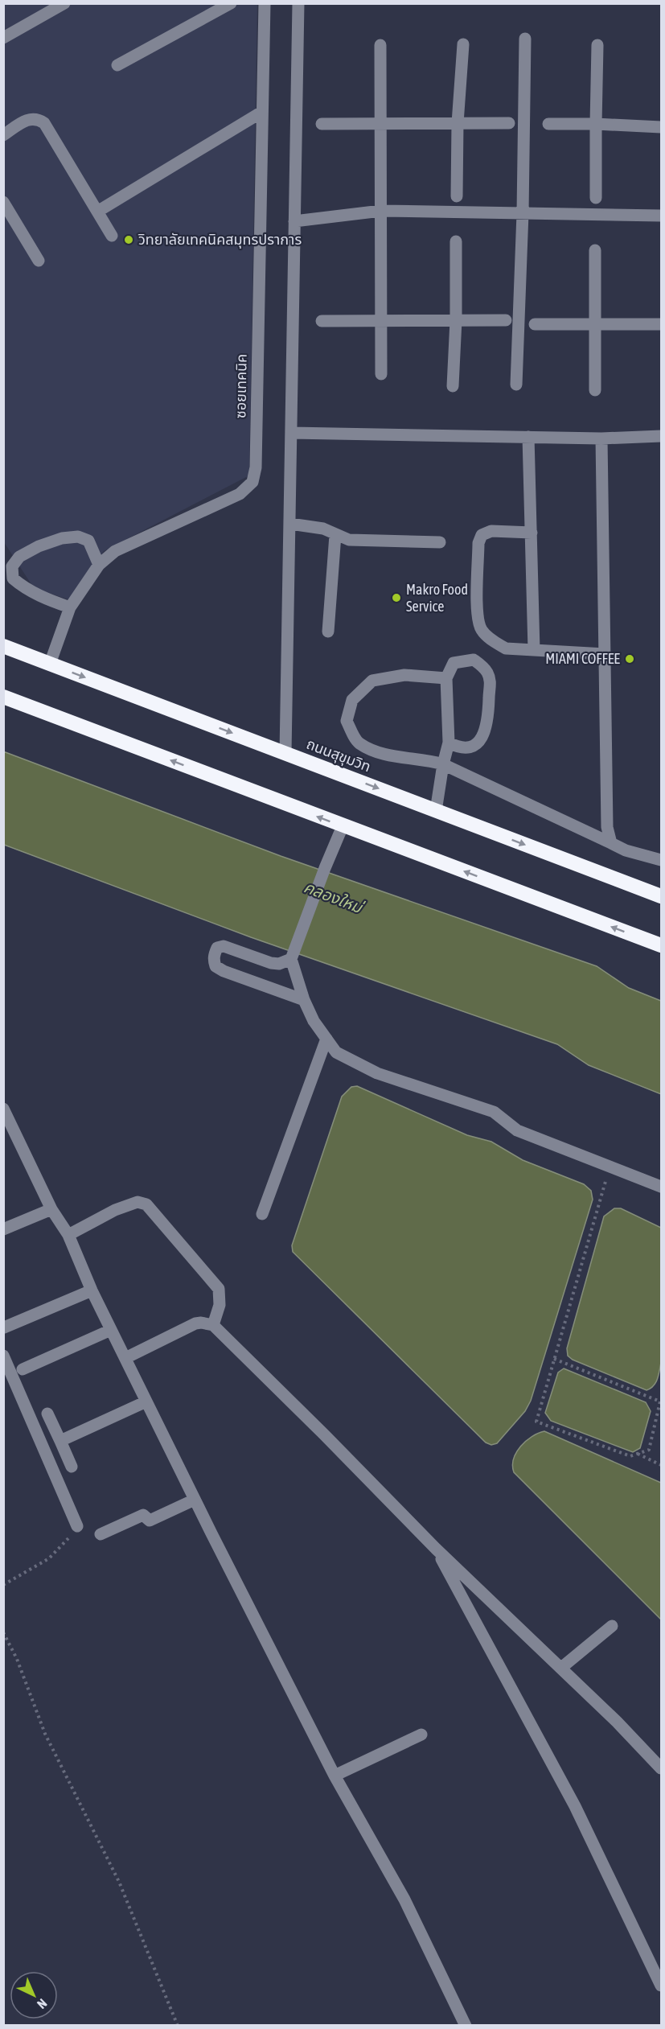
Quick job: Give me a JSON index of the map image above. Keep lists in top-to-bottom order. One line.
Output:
{"streets":{"highway":["ถนนสุขุมวิท"],"street":["ซอยเทคนิค"]},"crossings":[["ซอยเทคนิค","ถนนสุขุมวิท"]],"water":["คลองใหม่"],"places":["วิทยาลัยเทคนิคสมุทรปราการ","Makro Food Service","MIAMI COFFEE"],"north":"bottom right"}
